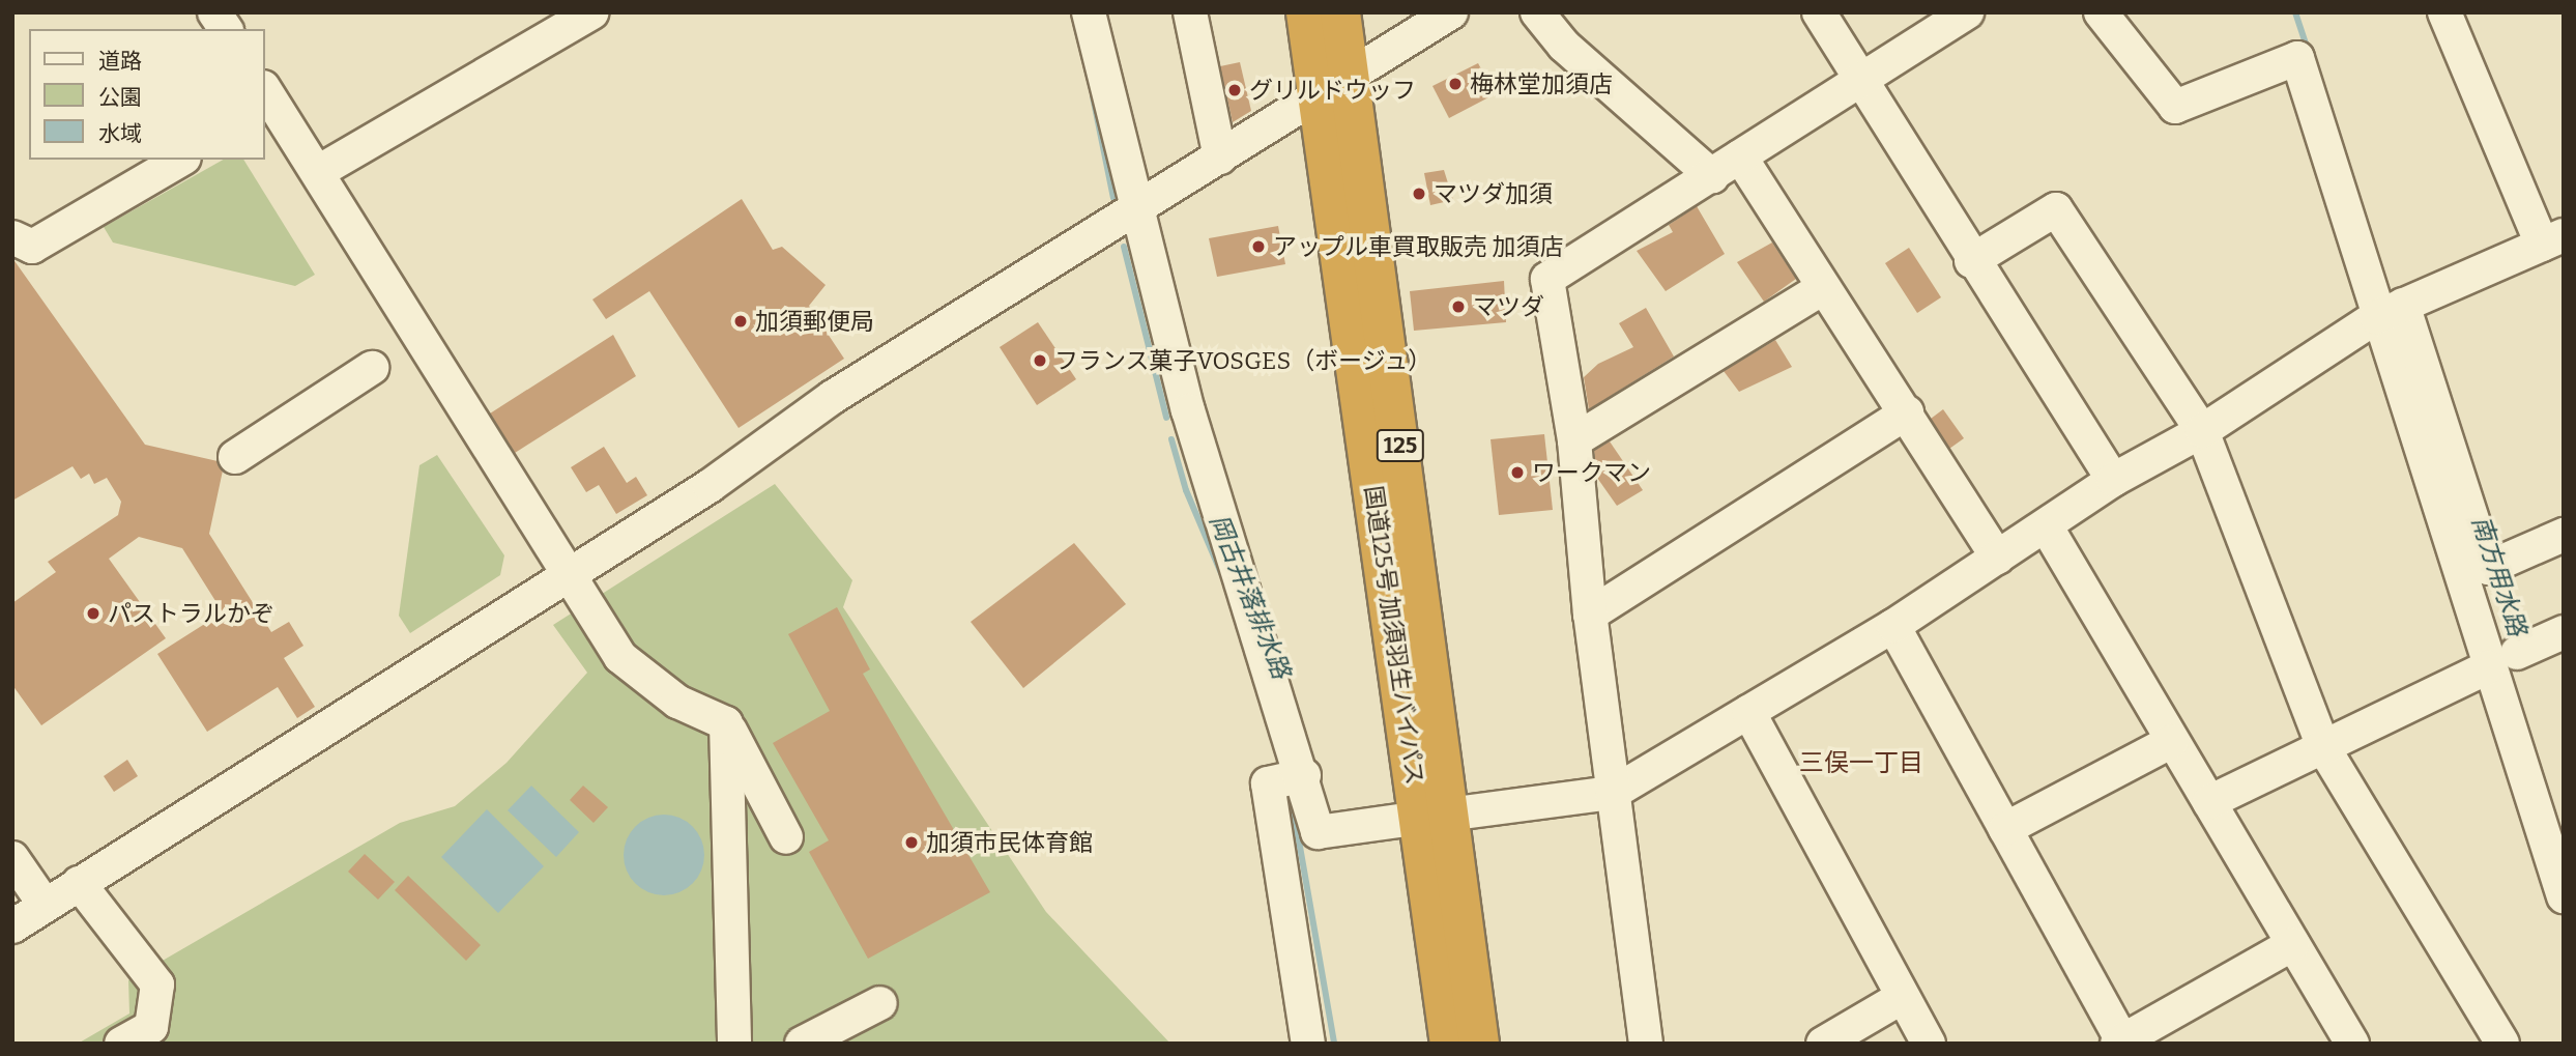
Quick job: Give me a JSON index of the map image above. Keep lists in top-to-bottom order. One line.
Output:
{"streets":{"highway":["125","国道125号 加須羽生バイパス"]},"districts":["三俣一丁目"],"water":["南方用水路","岡古井落排水路"],"places":["梅林堂加須店","グリルドウッフ","マツダ加須","アップル車買取販売 加須店","マツダ","加須郵便局","フランス菓子VOSGES（ボージュ）","ワークマン","パストラルかぞ","加須市民体育館"],"legend":["道路","公園","水域"]}
